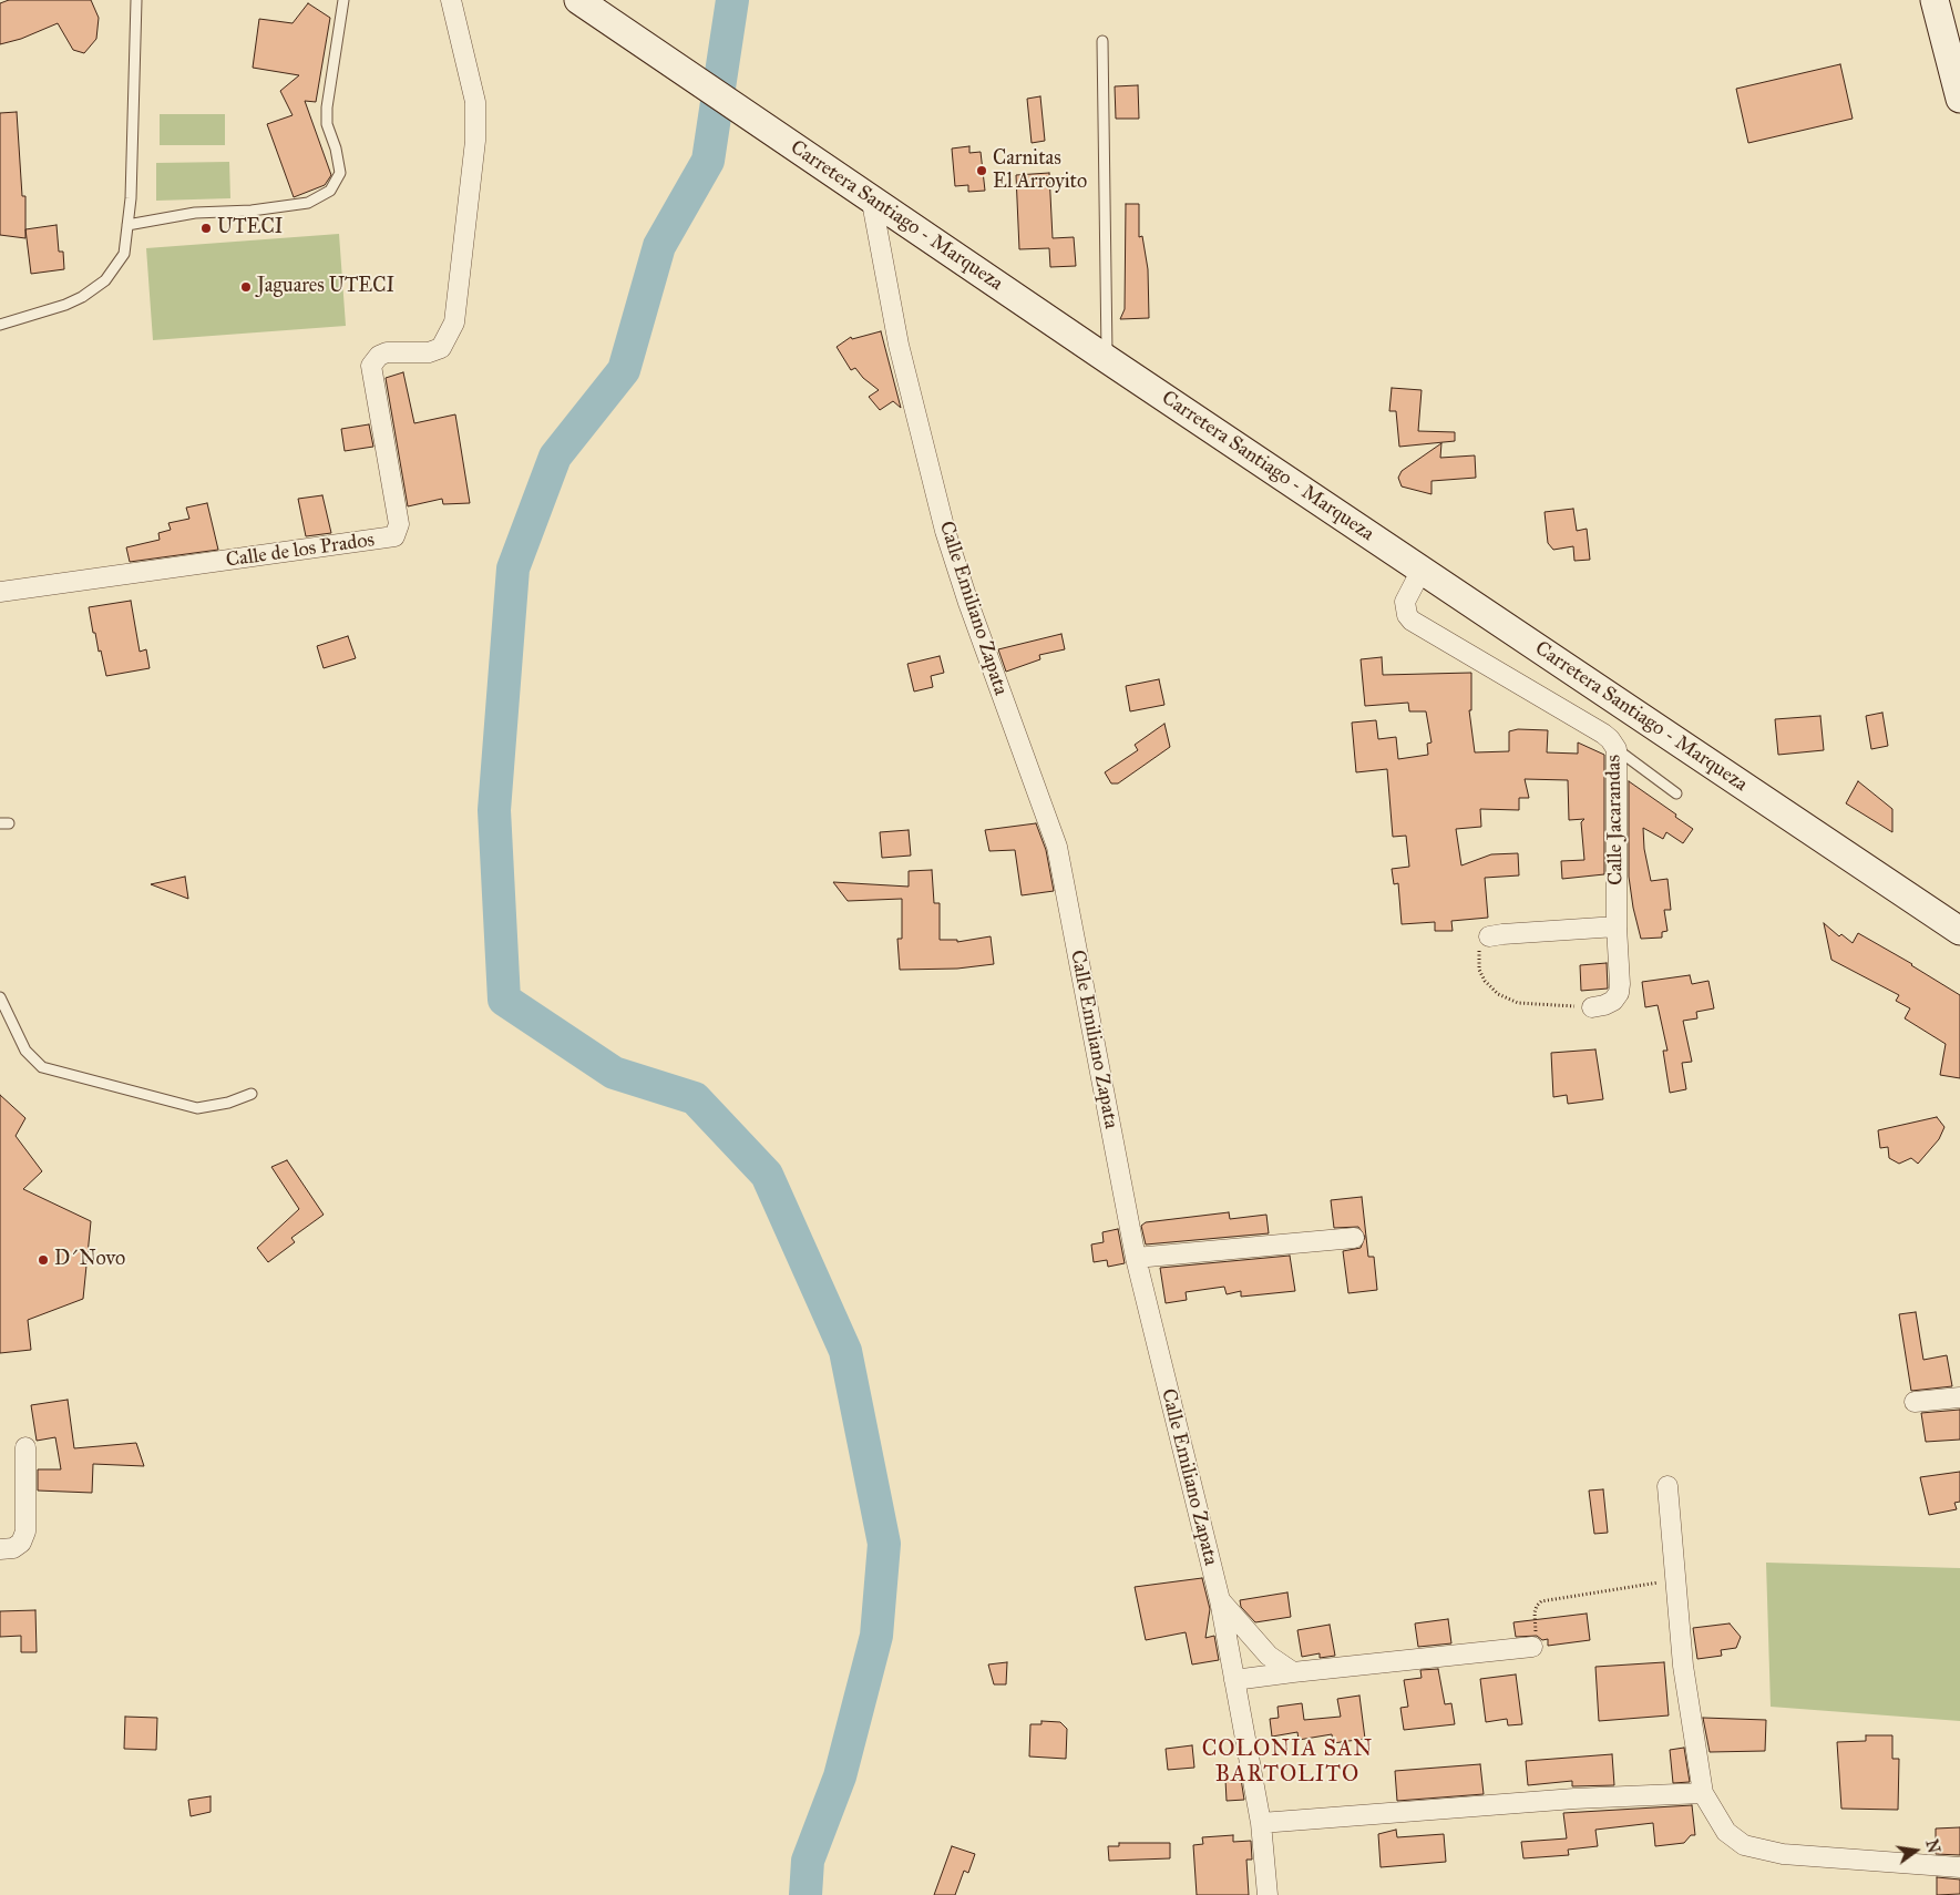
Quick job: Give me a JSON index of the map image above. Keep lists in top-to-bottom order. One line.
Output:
{"streets":{"main road":["Carretera Santiago - Marqueza"],"street":["Calle de los Prados","Calle Emiliano Zapata","Calle Jacarandas"]},"crossings":[["Carretera Santiago - Marqueza","Calle Emiliano Zapata"],["Carretera Santiago - Marqueza","Calle Jacarandas"]],"districts":["COLONIA SAN BARTOLITO"],"places":["Carnitas El Arroyito","UTECI","Jaguares UTECI","D´Novo"],"north":"right"}
